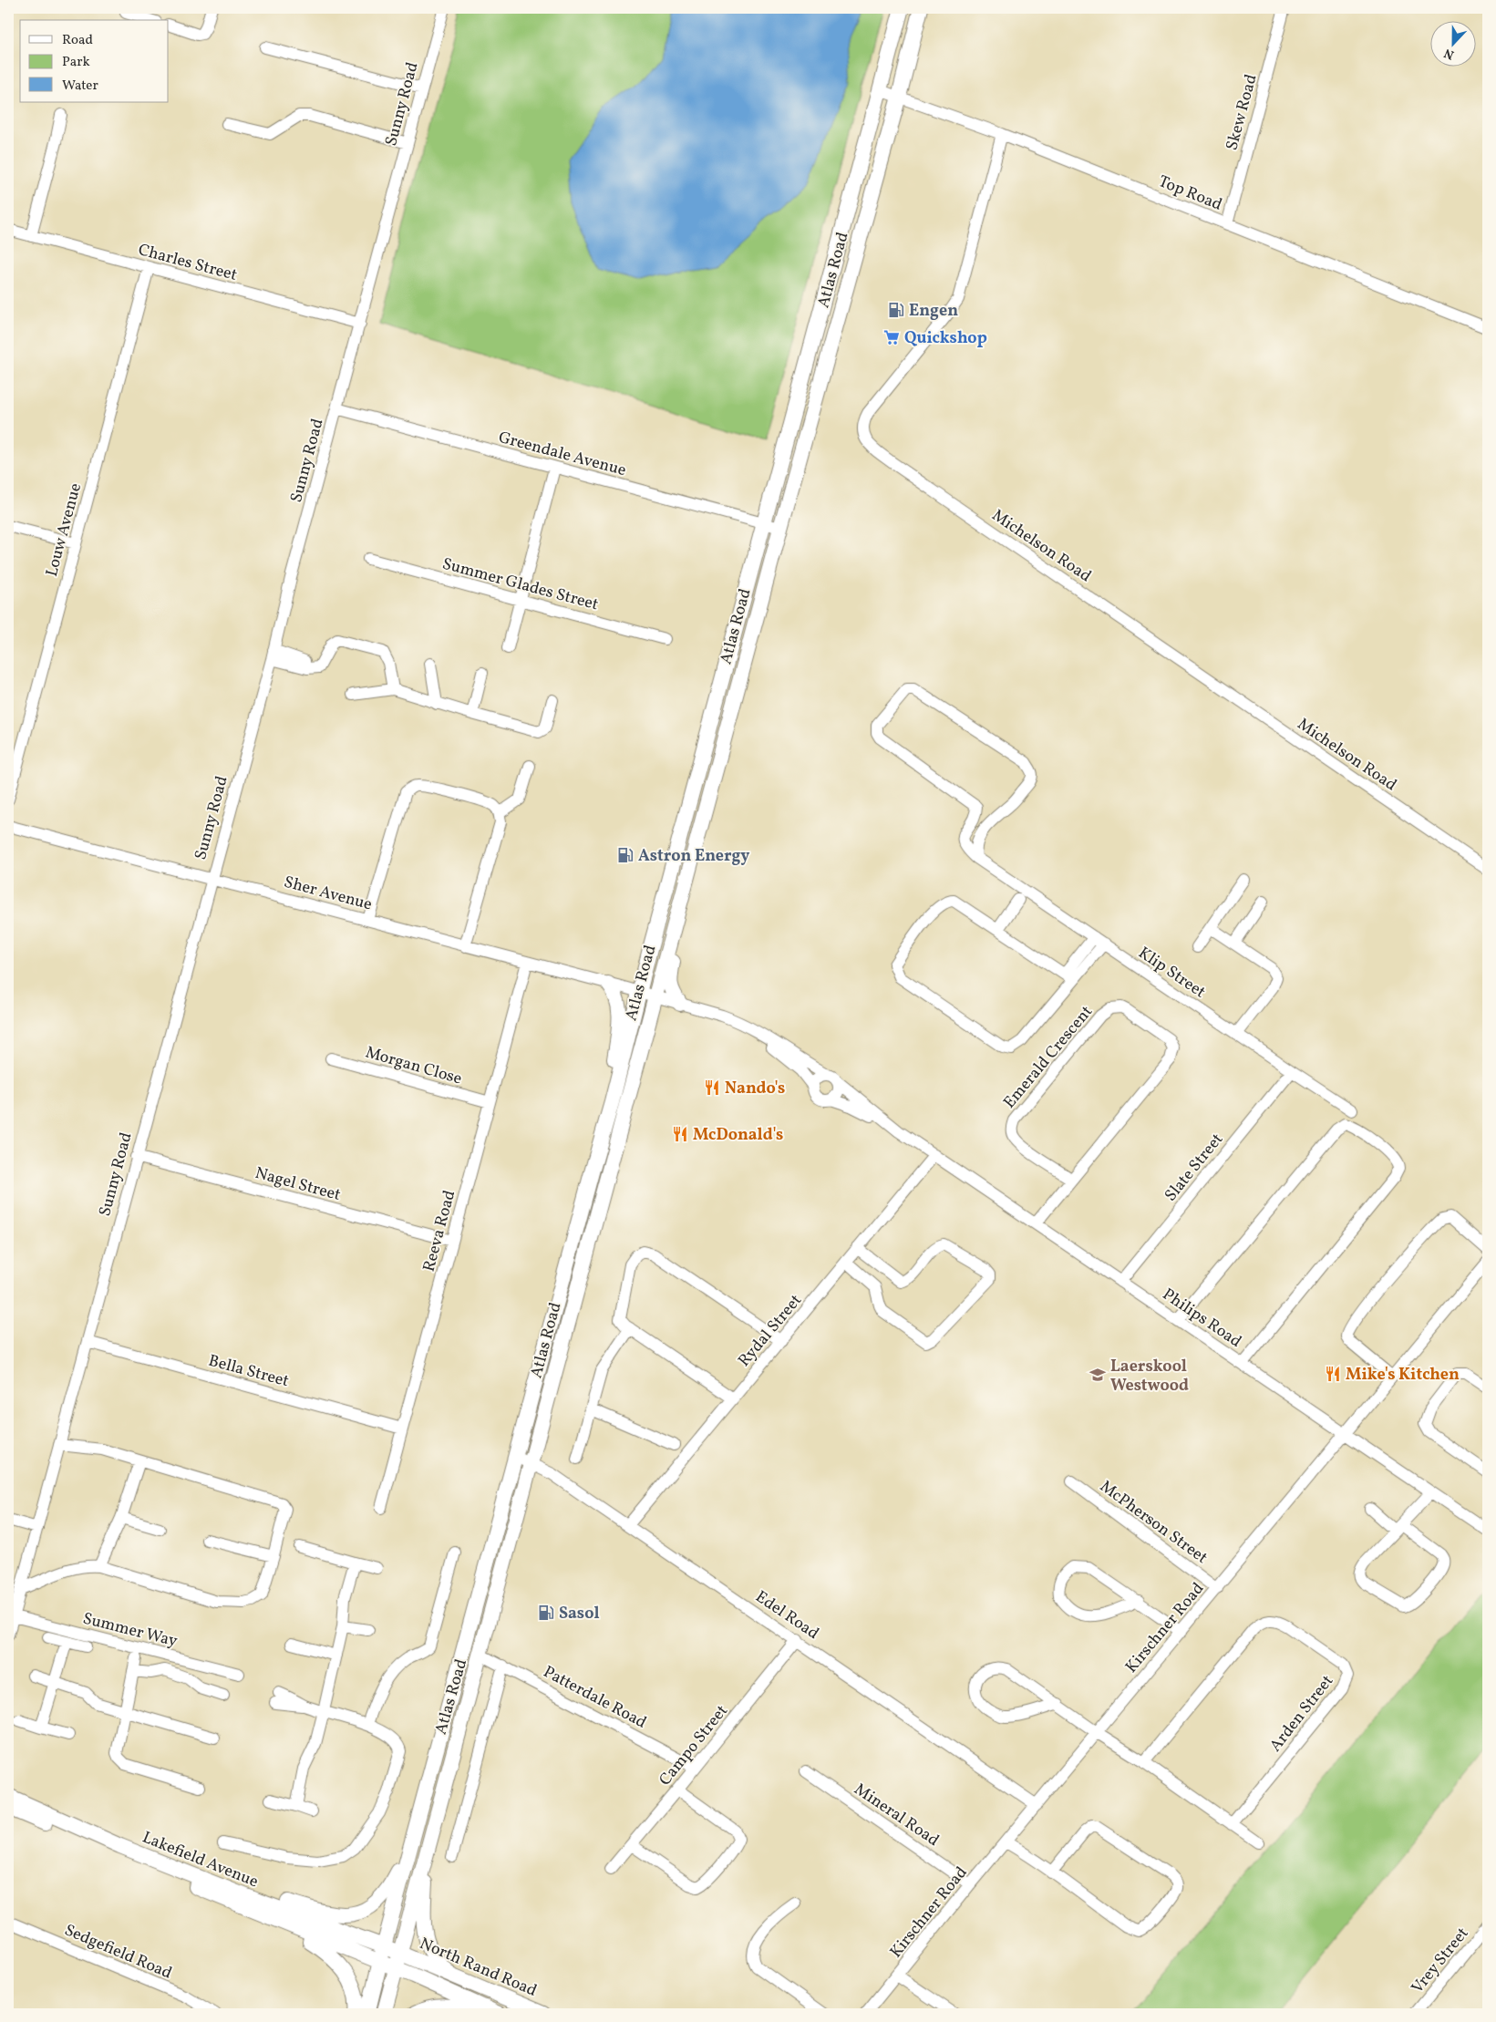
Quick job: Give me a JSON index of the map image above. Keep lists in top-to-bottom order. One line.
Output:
{"streets":{"main road":["Atlas Road","Lakefield Avenue","North Rand Road"],"street":["Sunny Road","Skew Road","Top Road","Charles Street","Greendale Avenue","Louw Avenue","Michelson Road","Summer Glades Street","Sher Avenue","Klip Street","Emerald Crescent","Morgan Close","Slate Street","Nagel Street","Reeva Road","Philips Road","Rydal Street","Bella Street","McPherson Street","Edel Road","Kirschner Road","Summer Way","Patterdale Road","Arden Street","Campo Street","Mineral Road","Sedgefield Road","Vrey Street"]},"crossings":[["Sunny Road","Charles Street"],["Sunny Road","Greendale Avenue"],["Sunny Road","Sher Avenue"],["Sunny Road","Nagel Street"],["Sunny Road","Bella Street"],["Sunny Road","Summer Way"],["Skew Road","Top Road"],["Top Road","Atlas Road"],["Top Road","Michelson Road"],["Charles Street","Louw Avenue"],["Atlas Road","Greendale Avenue"],["Atlas Road","Sher Avenue"],["Atlas Road","Philips Road"],["Atlas Road","Edel Road"],["Atlas Road","Patterdale Road"],["Atlas Road","Lakefield Avenue"],["Atlas Road","North Rand Road"],["Sher Avenue","Reeva Road"],["Sher Avenue","Philips Road"],["Klip Street","Slate Street"],["Emerald Crescent","Philips Road"],["Morgan Close","Reeva Road"],["Slate Street","Philips Road"],["Nagel Street","Reeva Road"],["Reeva Road","Bella Street"],["Philips Road","Rydal Street"],["Philips Road","Kirschner Road"],["Rydal Street","Edel Road"],["McPherson Street","Kirschner Road"],["Edel Road","Kirschner Road"],["Edel Road","Campo Street"],["Kirschner Road","Mineral Road"],["Patterdale Road","Campo Street"],["Lakefield Avenue","North Rand Road"]],"places":{"fuel station":["Engen","Astron Energy","Sasol"],"supermarket":["Quickshop"],"restaurant":["Nando's","McDonald's","Mike's Kitchen"],"school or university":["Laerskool Westwood"]},"legend":["Road","Park","Water"],"north":"bottom"}
